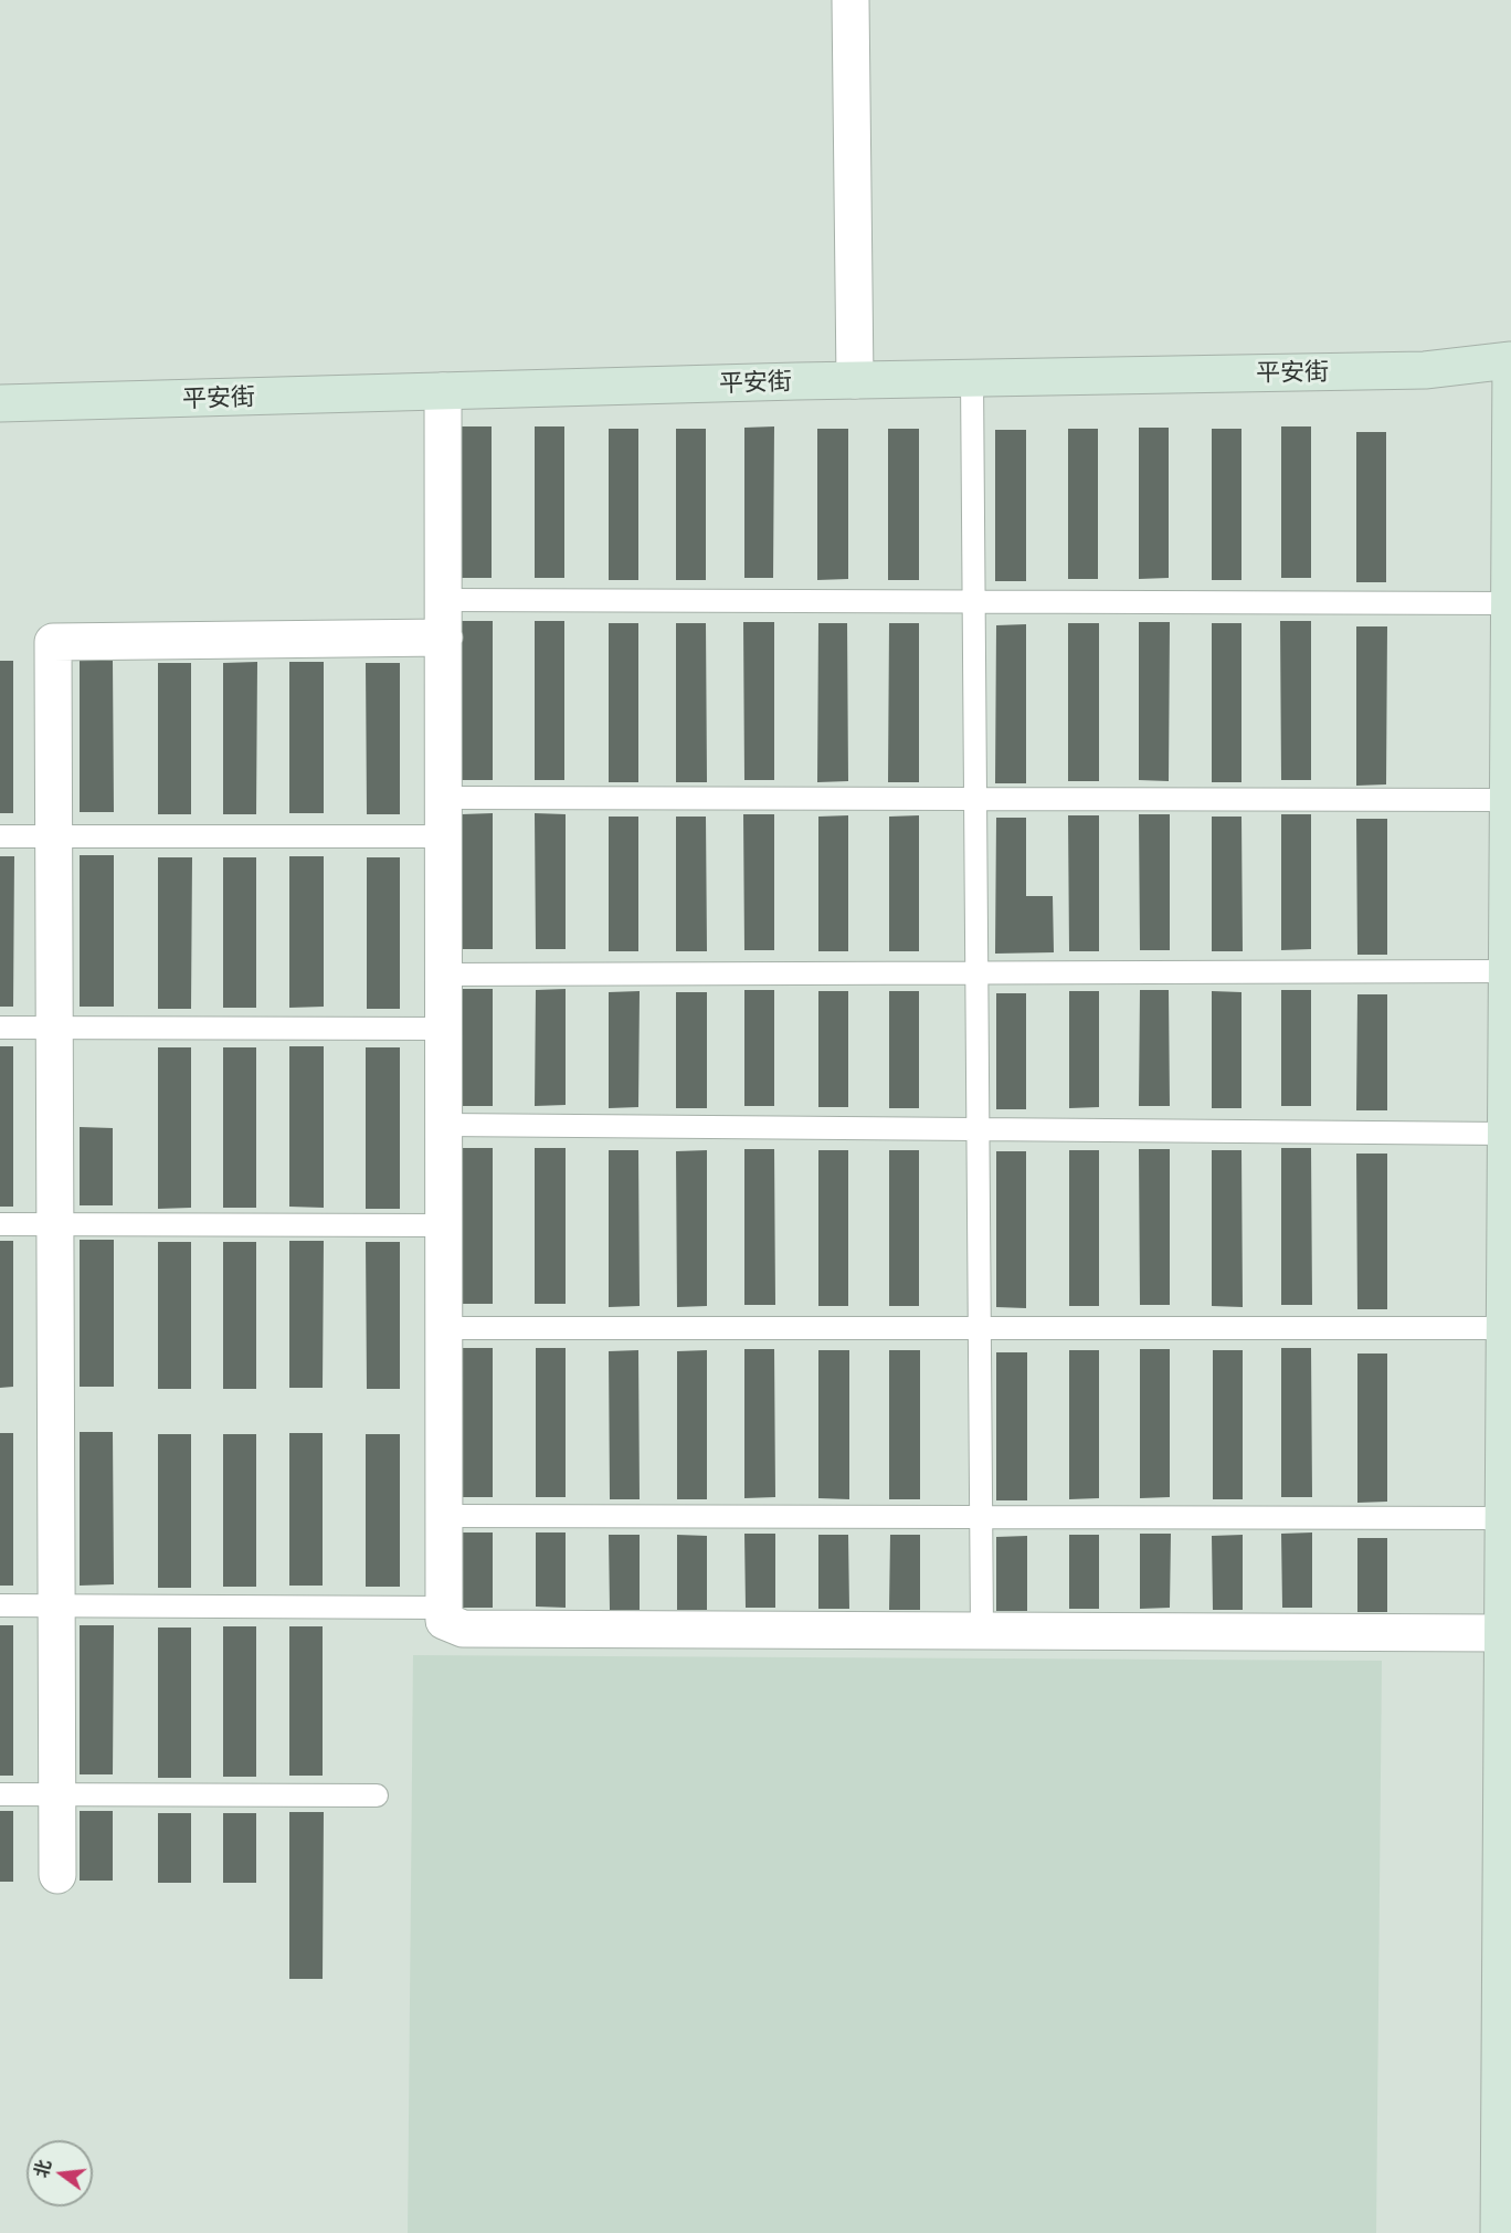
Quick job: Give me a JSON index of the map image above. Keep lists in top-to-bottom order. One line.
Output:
{"streets":{"street":["平安街"]},"north":"left"}
